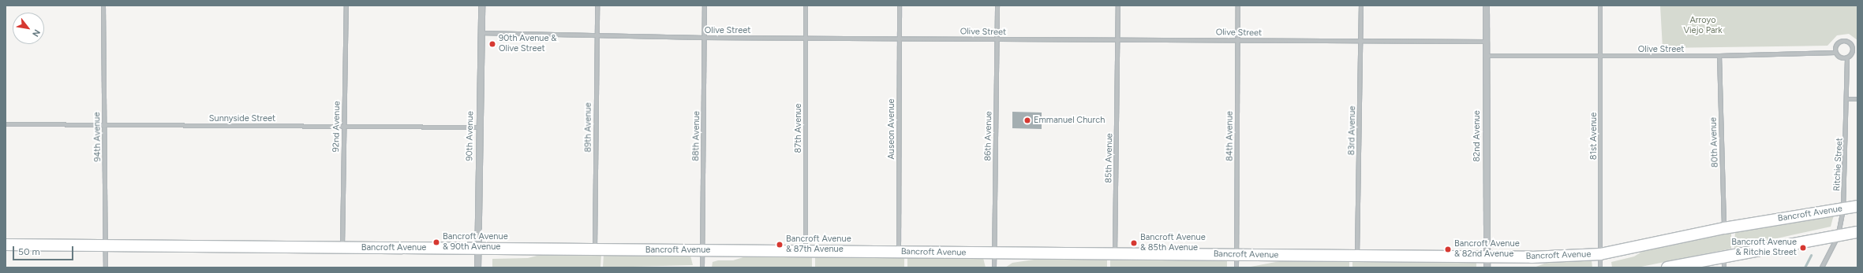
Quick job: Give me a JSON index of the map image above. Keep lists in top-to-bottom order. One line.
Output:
{"streets":{"main road":["Bancroft Avenue"],"street":["Olive Street","Sunnyside Street","92nd Avenue","89th Avenue","87th Avenue","Auseon Avenue","83rd Avenue","90th Avenue","88th Avenue","86th Avenue","84th Avenue","82nd Avenue","81st Avenue","94th Avenue","80th Avenue","85th Avenue","Ritchie Street"]},"crossings":[["Olive Street","89th Avenue"],["Olive Street","87th Avenue"],["Olive Street","Auseon Avenue"],["Olive Street","83rd Avenue"],["Olive Street","90th Avenue"],["Olive Street","88th Avenue"],["Olive Street","86th Avenue"],["Olive Street","84th Avenue"],["Olive Street","82nd Avenue"],["Olive Street","81st Avenue"],["Olive Street","80th Avenue"],["Olive Street","85th Avenue"],["Olive Street","Ritchie Street"],["Sunnyside Street","92nd Avenue"],["Sunnyside Street","90th Avenue"],["Sunnyside Street","94th Avenue"],["92nd Avenue","Bancroft Avenue"],["89th Avenue","Bancroft Avenue"],["87th Avenue","Bancroft Avenue"],["Auseon Avenue","Bancroft Avenue"],["83rd Avenue","Bancroft Avenue"],["90th Avenue","Bancroft Avenue"],["88th Avenue","Bancroft Avenue"],["86th Avenue","Bancroft Avenue"],["84th Avenue","Bancroft Avenue"],["82nd Avenue","Bancroft Avenue"],["81st Avenue","Bancroft Avenue"],["94th Avenue","Bancroft Avenue"],["80th Avenue","Bancroft Avenue"],["85th Avenue","Bancroft Avenue"],["Ritchie Street","Bancroft Avenue"]],"parks":["Arroyo Viejo Park"],"places":["90th Avenue & Olive Street","Emmanuel Church","Bancroft Avenue & 90th Avenue","Bancroft Avenue & 85th Avenue","Bancroft Avenue & 87th Avenue","Bancroft Avenue & Ritchie Street","Bancroft Avenue & 82nd Avenue"],"scale_bar":"50 m","north":"bottom right"}
